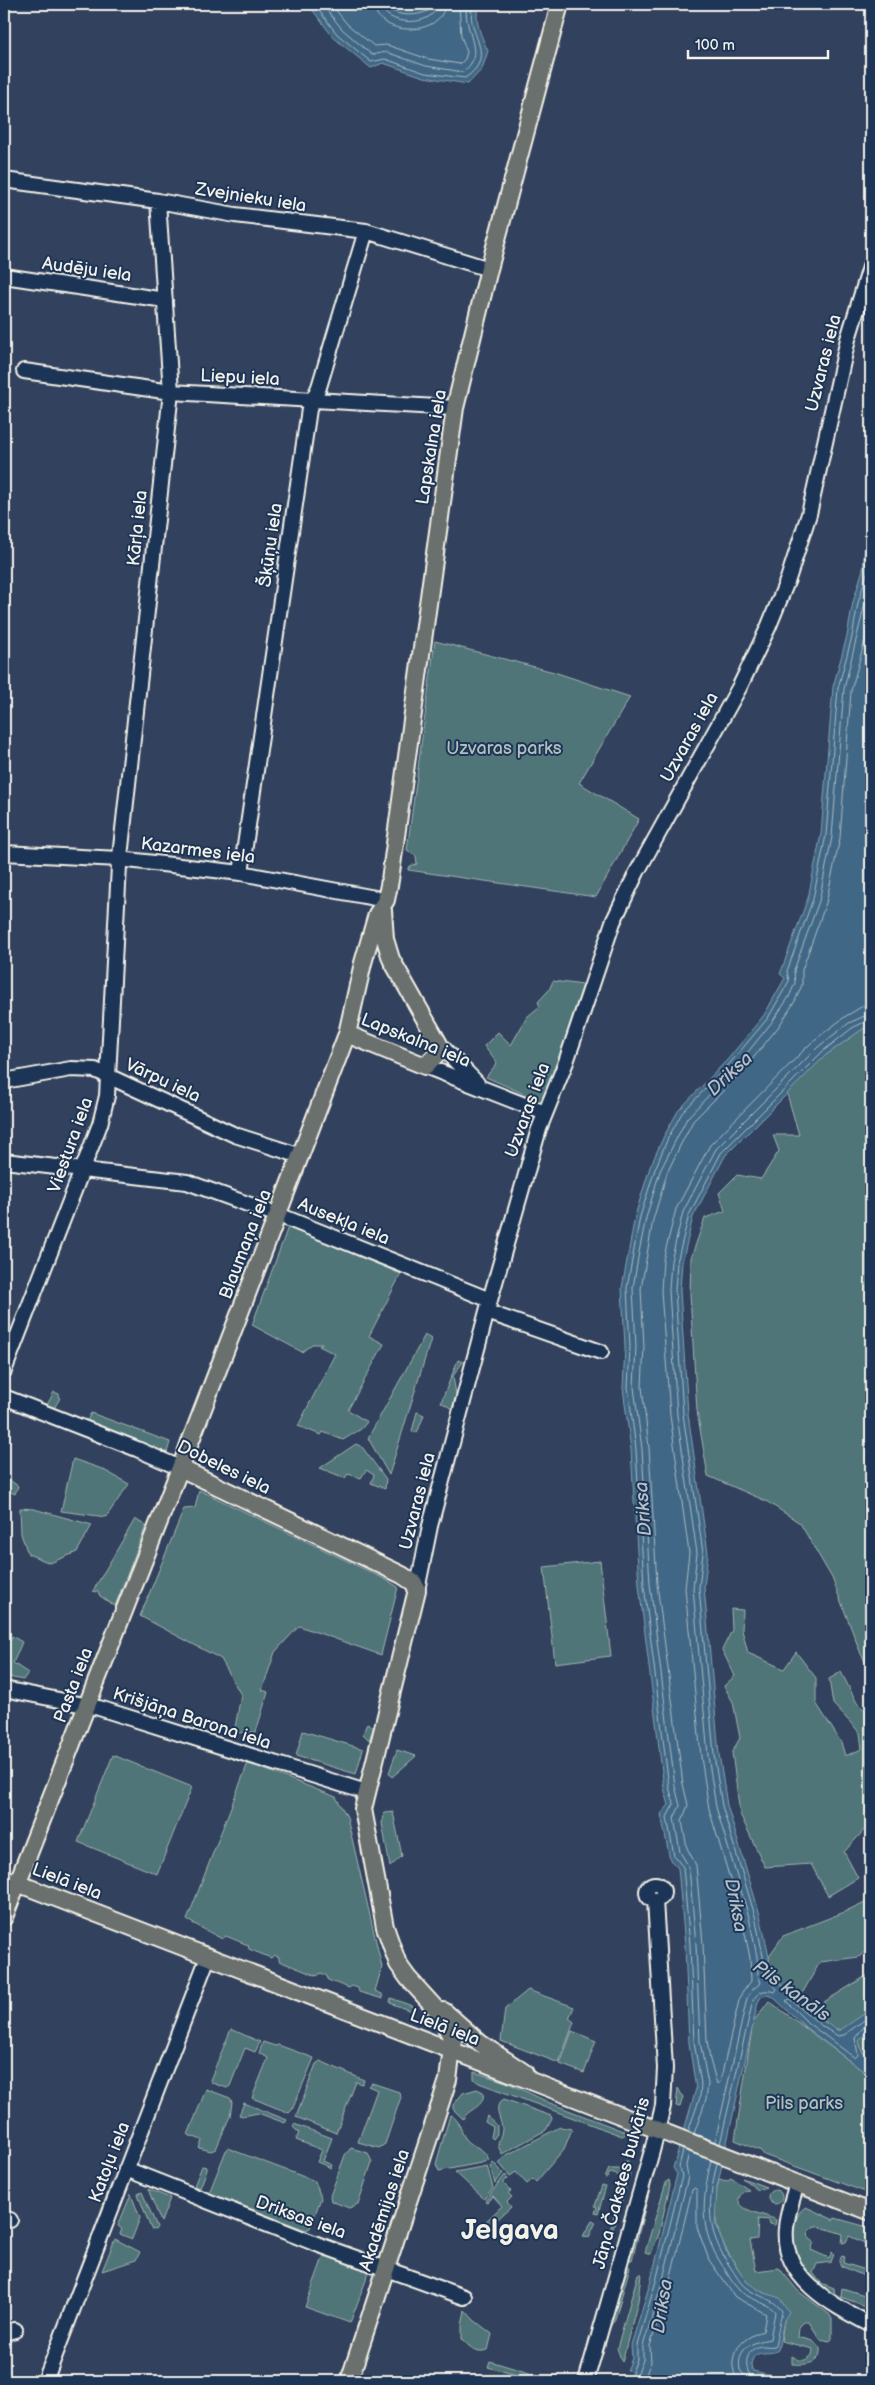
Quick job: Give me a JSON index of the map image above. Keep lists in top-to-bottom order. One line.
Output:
{"streets":{"main road":["Uzvaras iela","Lapskalna iela","Blaumaņa iela","Dobeles iela","Pasta iela","Lielā iela","Akadēmijas iela"],"street":["Zvejnieku iela","Audēju iela","Liepu iela","Kārļa iela","Šķūņu iela","Kazarmes iela","Vārpu iela","Viestura iela","Ausekļa iela","Krišjāņa Barona iela","Katoļu iela","Jāņa Čakstes bulvāris","Driksas iela"]},"crossings":[["Zvejnieku iela","Lapskalna iela"],["Zvejnieku iela","Kārļa iela"],["Zvejnieku iela","Šķūņu iela"],["Audēju iela","Kārļa iela"],["Uzvaras iela","Lapskalna iela"],["Uzvaras iela","Ausekļa iela"],["Uzvaras iela","Dobeles iela"],["Uzvaras iela","Krišjāņa Barona iela"],["Uzvaras iela","Lielā iela"],["Uzvaras iela","Akadēmijas iela"],["Liepu iela","Lapskalna iela"],["Liepu iela","Kārļa iela"],["Liepu iela","Šķūņu iela"],["Lapskalna iela","Kazarmes iela"],["Lapskalna iela","Blaumaņa iela"],["Kārļa iela","Kazarmes iela"],["Kārļa iela","Viestura iela"],["Šķūņu iela","Kazarmes iela"],["Kazarmes iela","Viestura iela"],["Vārpu iela","Viestura iela"],["Vārpu iela","Blaumaņa iela"],["Viestura iela","Ausekļa iela"],["Ausekļa iela","Blaumaņa iela"],["Blaumaņa iela","Dobeles iela"],["Blaumaņa iela","Pasta iela"],["Dobeles iela","Pasta iela"],["Pasta iela","Krišjāņa Barona iela"],["Pasta iela","Lielā iela"],["Lielā iela","Katoļu iela"],["Lielā iela","Jāņa Čakstes bulvāris"],["Lielā iela","Akadēmijas iela"],["Katoļu iela","Driksas iela"],["Akadēmijas iela","Driksas iela"]],"districts":["Jelgava"],"water":["Driksa","Pils kanāls"],"parks":["Uzvaras parks","Pils parks"],"scale_bar":"100 m"}
